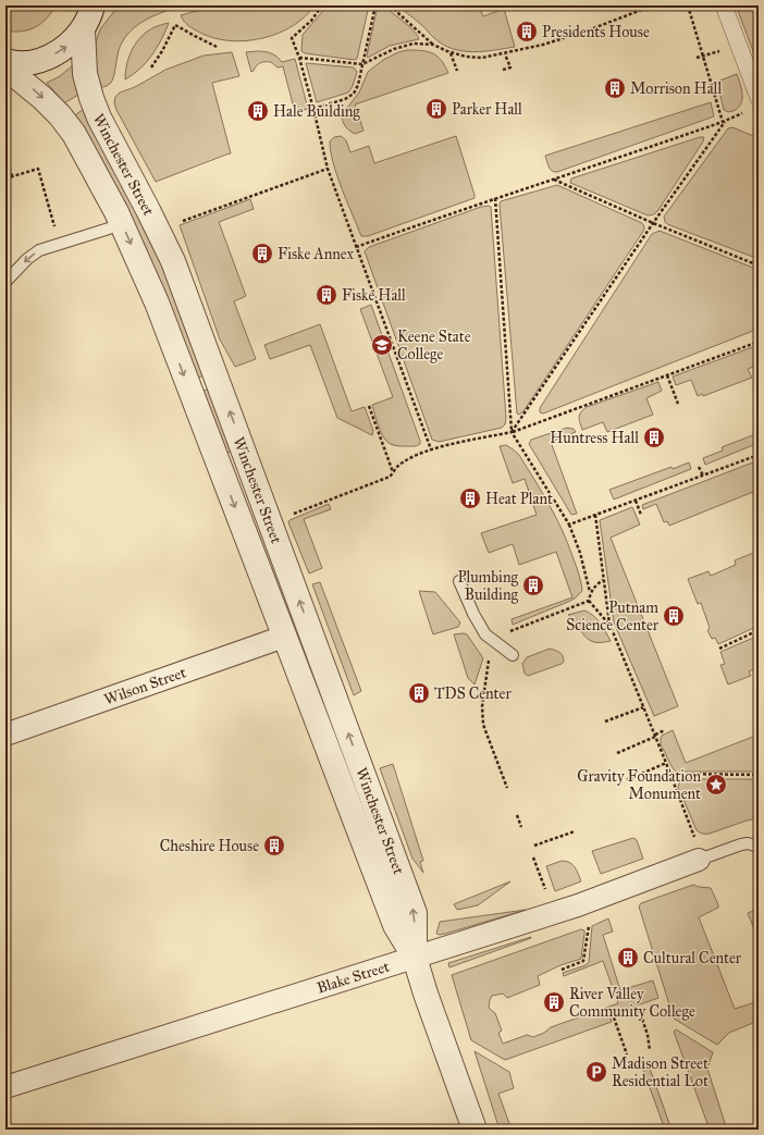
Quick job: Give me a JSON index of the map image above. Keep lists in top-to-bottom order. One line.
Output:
{"streets":{"street":["Winchester Street","Wilson Street","Blake Street"]},"crossings":[["Winchester Street","Wilson Street"],["Winchester Street","Blake Street"]],"places":{"building":["Presidents House","Morrison Hall","Parker Hall","Hale Building","Fiske Annex","Fiske Hall","Huntress Hall","Heat Plant","Plumbing Building","Putnam Science Center","TDS Center","Cheshire House","Cultural Center","River Valley Community College"],"school or university":["Keene State College"],"place":["Gravity Foundation Monument"],"parking":["Madison Street Residential Lot"]}}
